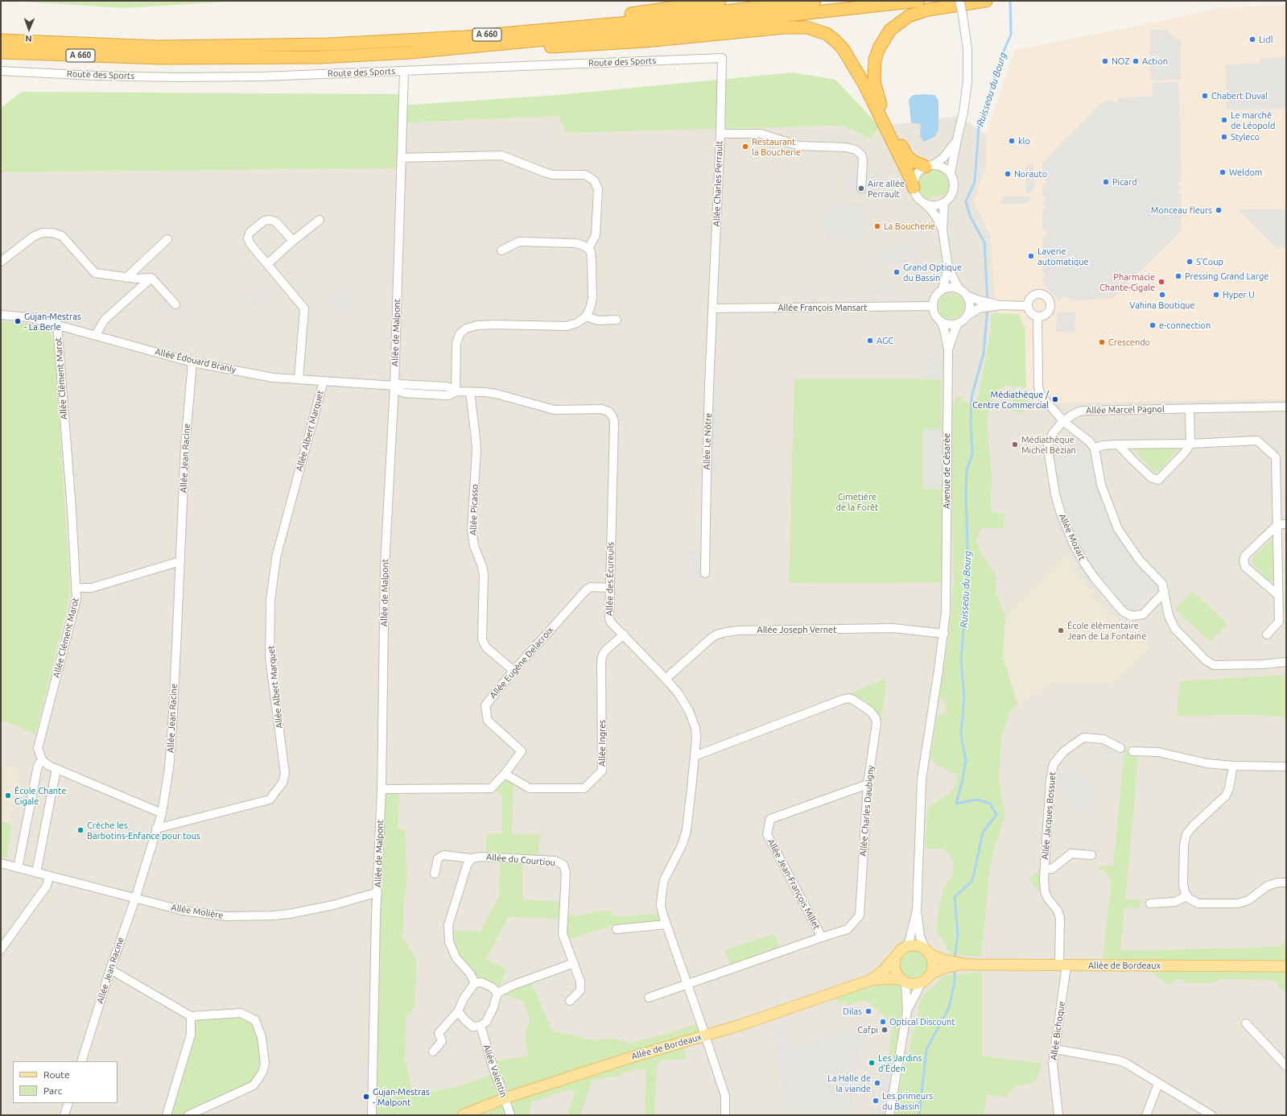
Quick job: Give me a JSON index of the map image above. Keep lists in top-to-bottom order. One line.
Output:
{"streets":{"highway":["A 660"],"main road":["Allée de Bordeaux"],"street":["Route des Sports","Allée Charles Perrault","Allée François Mansart","Allée de Malpont","Allée Édouard Branly","Allée Clément Marot","Allée Marcel Pagnol","Allée Albert Marquet","Allée Le Nôtre","Allée Jean Racine","Avenue de Césarée","Allée Picasso","Allée Mozart","Allée des Écureuils","Allée Joseph Vernet","Allée Eugène Delacroix","Allée Ingres","Allée Charles Daubigny","Allée Jacques Bossuet","Allée du Courtiou","Allée Jean-François Millet","Allée Molière","Allée Bichoque","Allée Valentin"]},"crossings":[["Route des Sports","Allée Charles Perrault"],["Route des Sports","Allée de Malpont"],["Allée Charles Perrault","Allée François Mansart"],["Allée Charles Perrault","Allée Le Nôtre"],["Allée François Mansart","Allée Le Nôtre"],["Allée François Mansart","Avenue de Césarée"],["Allée de Malpont","Allée Édouard Branly"],["Allée de Malpont","Allée des Écureuils"],["Allée de Malpont","Allée Eugène Delacroix"],["Allée de Malpont","Allée Molière"],["Allée Édouard Branly","Allée Clément Marot"],["Allée Édouard Branly","Allée Albert Marquet"],["Allée Édouard Branly","Allée Jean Racine"],["Allée Édouard Branly","Allée des Écureuils"],["Allée Marcel Pagnol","Allée Mozart"],["Allée Albert Marquet","Allée Jean Racine"],["Allée Jean Racine","Allée Molière"],["Avenue de Césarée","Allée Joseph Vernet"],["Allée Picasso","Allée des Écureuils"],["Allée Picasso","Allée Eugène Delacroix"],["Allée des Écureuils","Allée Joseph Vernet"],["Allée des Écureuils","Allée Eugène Delacroix"],["Allée des Écureuils","Allée Ingres"],["Allée des Écureuils","Allée Charles Daubigny"],["Allée des Écureuils","Allée de Bordeaux"],["Allée Eugène Delacroix","Allée Ingres"],["Allée Charles Daubigny","Allée Jean-François Millet"],["Allée Jacques Bossuet","Allée de Bordeaux"],["Allée Jacques Bossuet","Allée Bichoque"],["Allée de Bordeaux","Allée Bichoque"],["Allée de Bordeaux","Allée Valentin"]],"water":["Ruisseau du Bourg"],"parks":["Cimetière de la Forêt"],"places":["Lidl","NOZ","Action","Chabert Duval","Le marché de Léopold","Styleco","klo","Restaurant la Boucherie","Weldom","Norauto","Picard","Aire allée Perrault","Monceau fleurs","La Boucherie","Laverie automatique","S’Coup","Grand Optique du Bassin","Pressing Grand Large","Pharmacie Chante-Cigale","Vahina Boutique","Hyper U","Gujan-Mestras - La Berle","e-connection","AGC","Crescendo","Médiathèque / Centre Commercial","Médiathèque Michel Bézian","École élémentaire Jean de La Fontaine","École Chante Cigale","Crèche les Barbotins-Enfance pour tous","Dilas","Optical Discount","Cafpi","Les Jardins d'Éden","La Halle de la viande","Gujan-Mestras - Malpont","Les primeurs du Bassin"],"legend":["Route","Parc"],"north":"bottom"}
